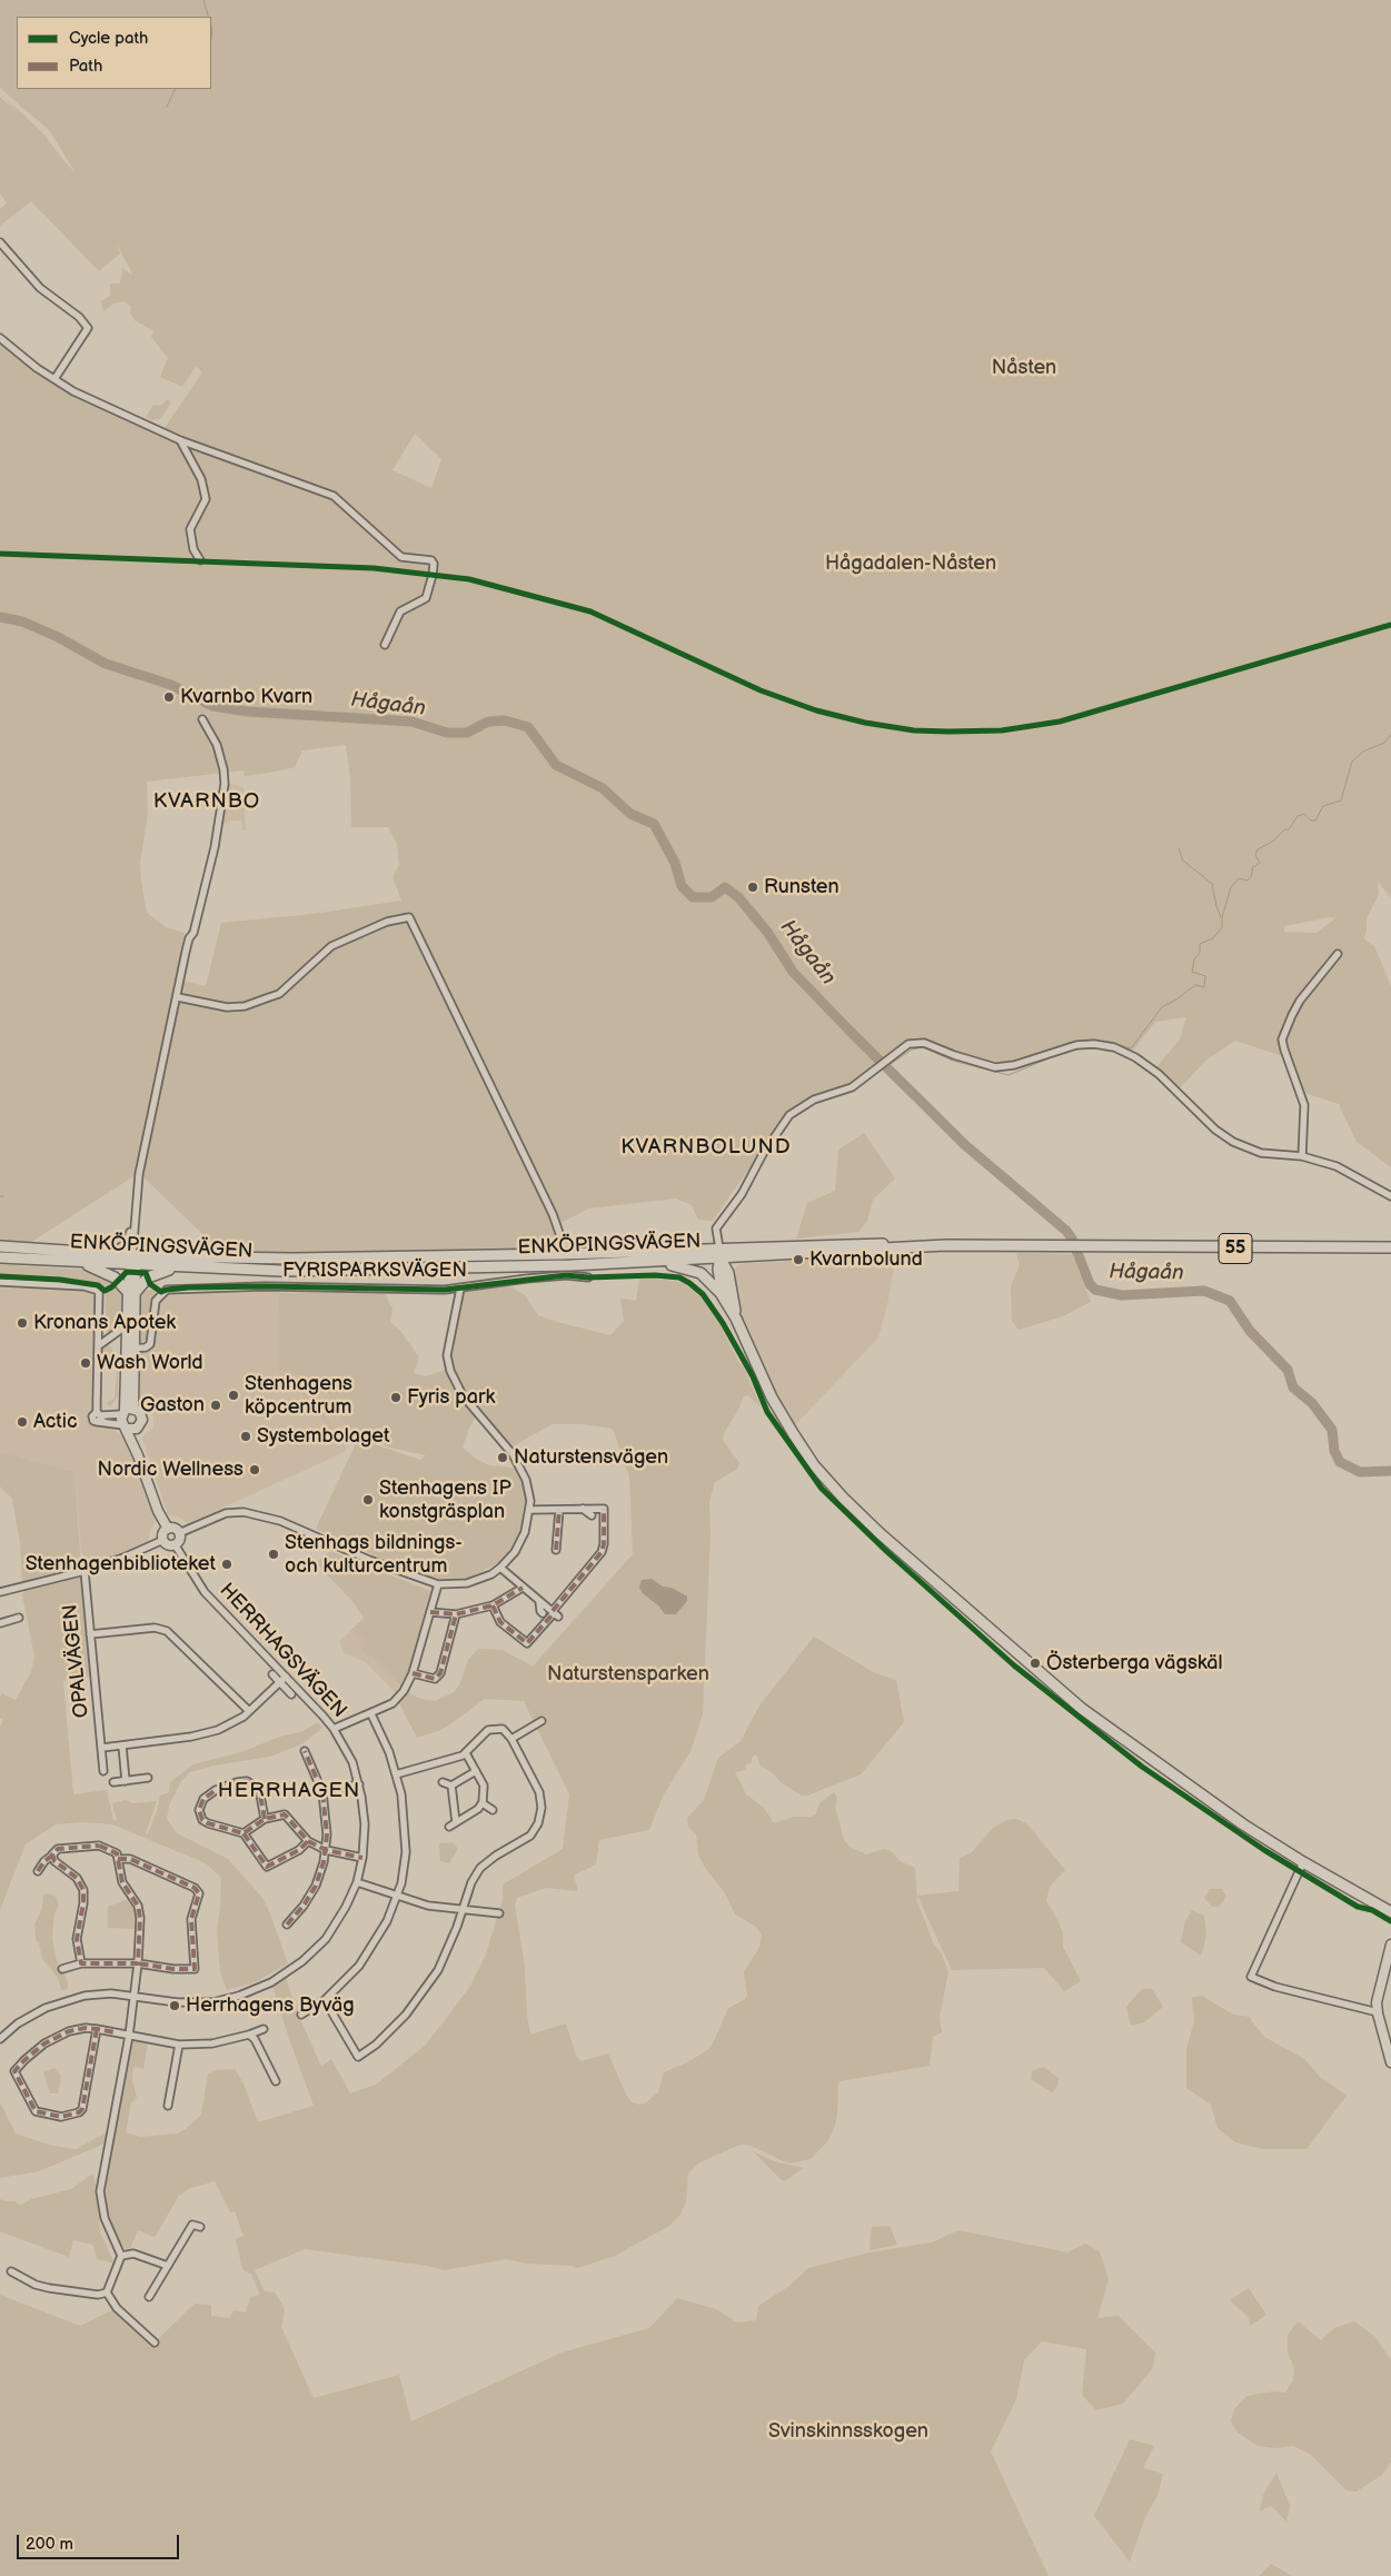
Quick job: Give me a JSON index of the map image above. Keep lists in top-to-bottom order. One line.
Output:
{"streets":{"main road":["ENKÖPINGSVÄGEN","55"],"street":["FYRISPARKSVÄGEN","HERRHAGSVÄGEN","OPALVÄGEN"]},"crossings":[["ENKÖPINGSVÄGEN","55"]],"districts":["KVARNBO","KVARNBOLUND","HERRHAGEN"],"water":["Hågaån"],"parks":["Nåsten","Hågadalen-Nåsten","Naturstensparken","Svinskinnsskogen"],"places":["Kvarnbo Kvarn","Runsten","Kvarnbolund","Kronans Apotek","Wash World","Stenhagens köpcentrum","Fyris park","Gaston","Actic","Systembolaget","Naturstensvägen","Nordic Wellness","Stenhagens IP konstgräsplan","Stenhags bildnings- och kulturcentrum","Stenhagenbiblioteket","Österberga vägskäl","Herrhagens Byväg"],"legend":["Cycle path","Path"],"scale_bar":"200 m"}
